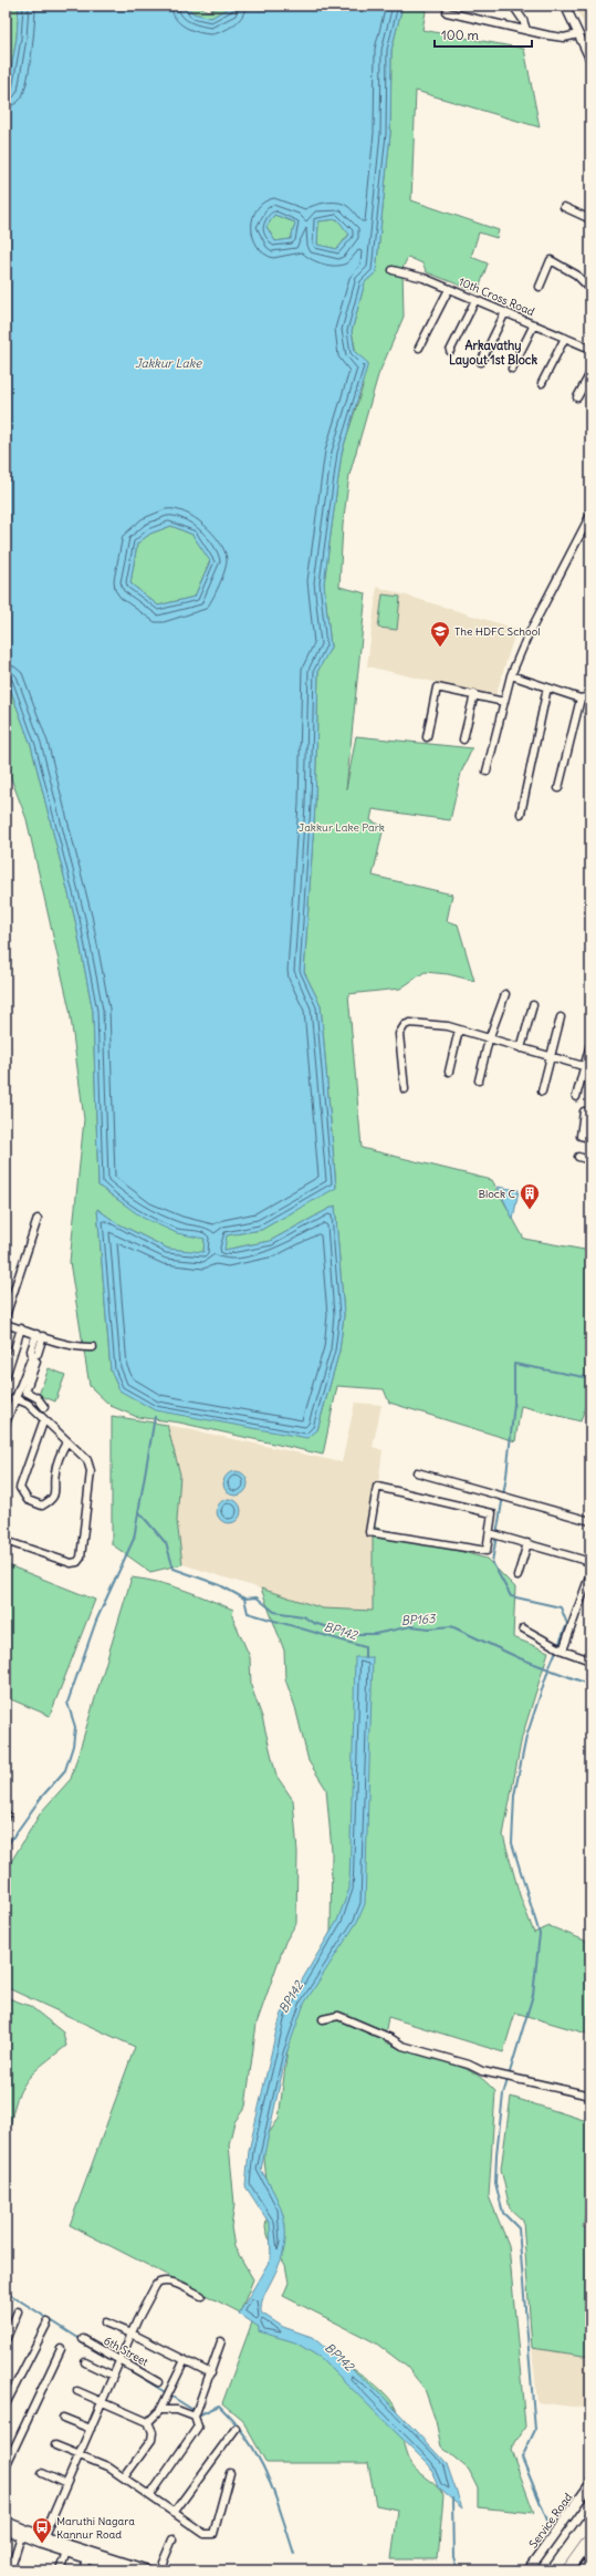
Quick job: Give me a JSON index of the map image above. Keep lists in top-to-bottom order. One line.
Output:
{"streets":{"main road":["Service Road"],"street":["10th Cross Road","6th Street"]},"districts":["Arkavathy Layout 1st Block"],"water":["Jakkur Lake","BP163","BP142"],"parks":["Jakkur Lake Park"],"places":{"school or university":["The HDFC School"],"building":["Block C"],"bus stop":["Maruthi Nagara Kannur Road"]},"scale_bar":"100 m"}
